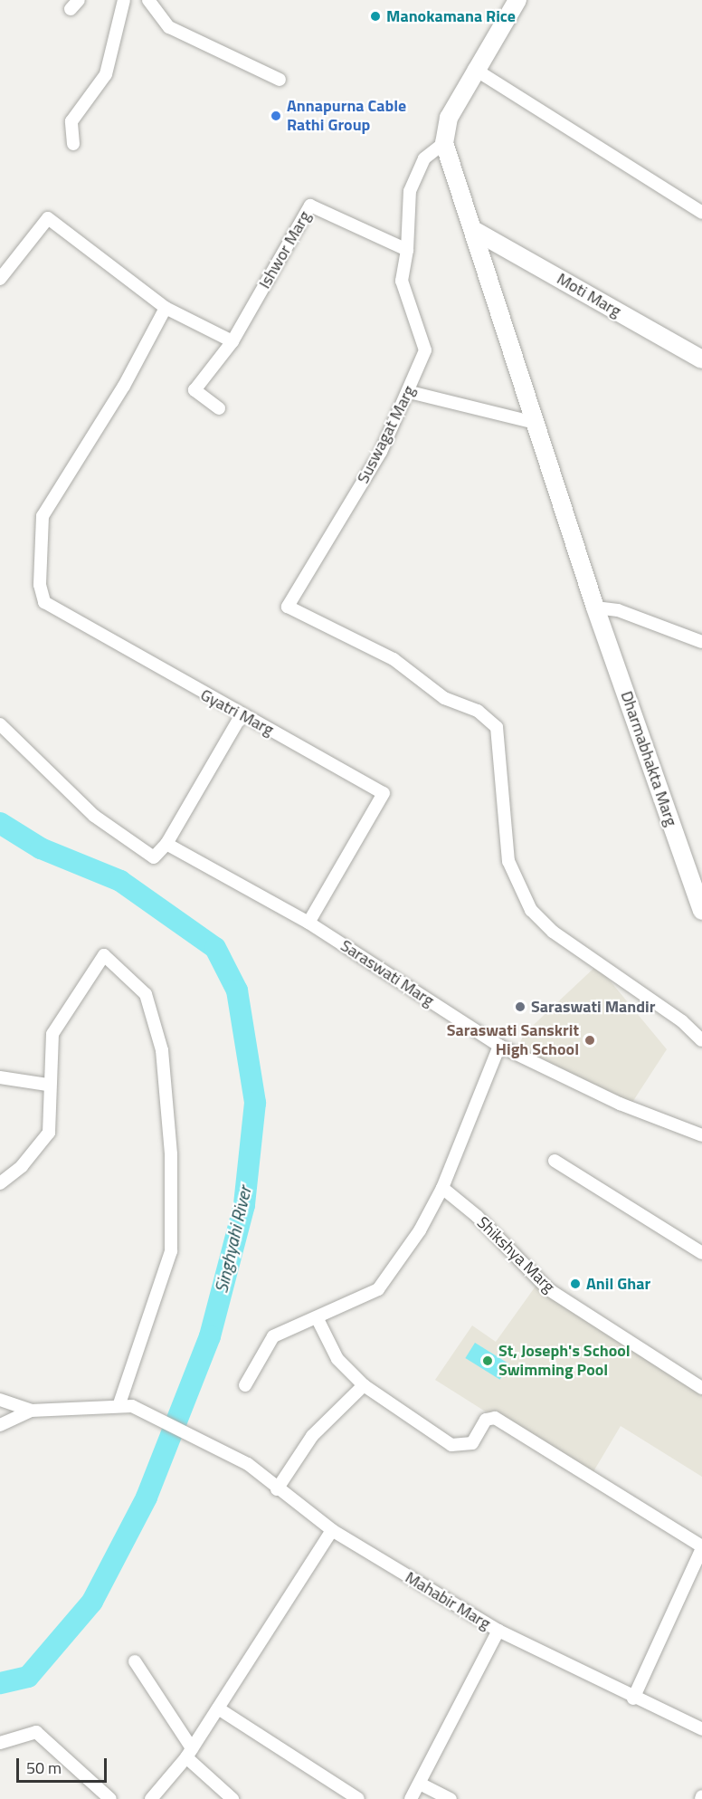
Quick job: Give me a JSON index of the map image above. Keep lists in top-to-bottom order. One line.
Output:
{"streets":{"street":["Ishwor Marg","Moti Marg","Suswagat Marg","Gyatri Marg","Dharmabhakta Marg","Saraswati Marg","Shikshya Marg","Mahabir Marg"]},"crossings":[["Ishwor Marg","Suswagat Marg"],["Moti Marg","Dharmabhakta Marg"],["Gyatri Marg","Saraswati Marg"]],"water":["Singhyahi River"],"places":["Manokamana Rice","Annapurna Cable Rathi Group","Saraswati Mandir","Saraswati Sanskrit High School","Anil Ghar","St, Joseph's School Swimming Pool"],"scale_bar":"50 m"}
